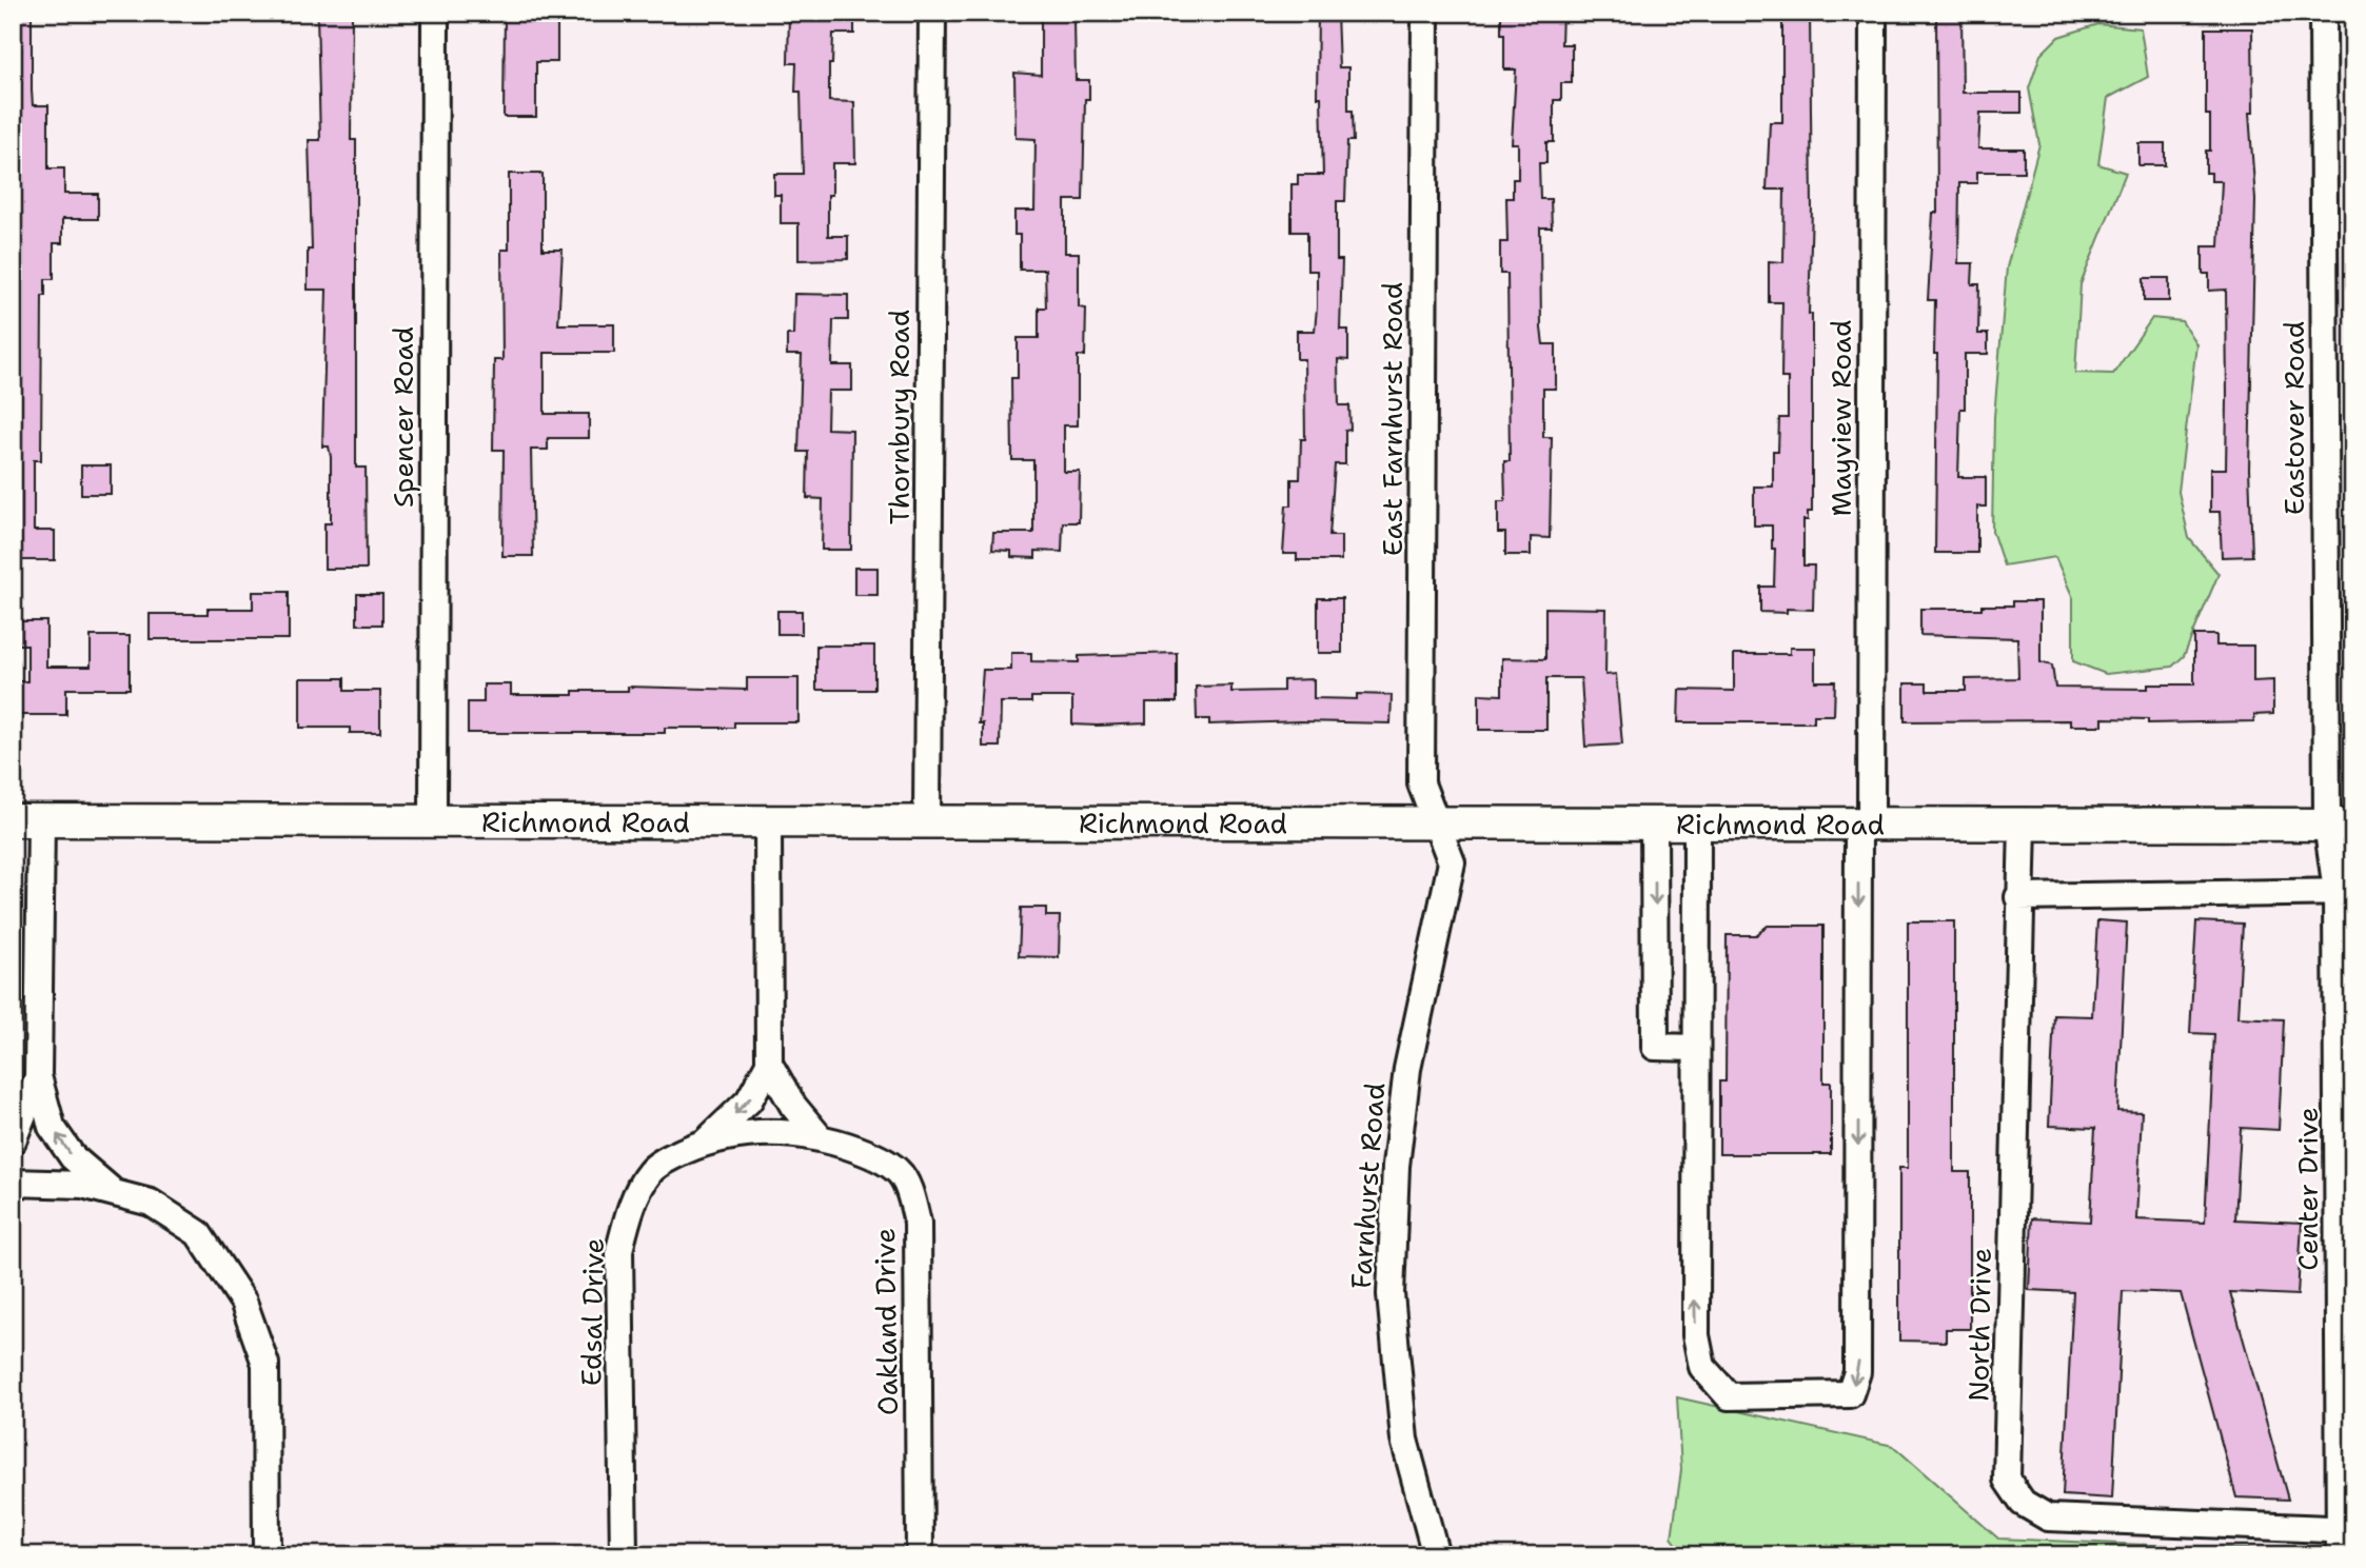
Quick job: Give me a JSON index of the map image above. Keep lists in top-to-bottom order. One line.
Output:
{"streets":{"main road":["Richmond Road"],"street":["Spencer Road","Thornbury Road","Mayview Road","Eastover Road","East Farnhurst Road","Farnhurst Road","Center Drive","Edsal Drive","Oakland Drive","North Drive"]},"crossings":[["Spencer Road","Richmond Road"],["Thornbury Road","Richmond Road"],["Mayview Road","Richmond Road"],["Eastover Road","Richmond Road"],["Eastover Road","Center Drive"],["East Farnhurst Road","Richmond Road"],["East Farnhurst Road","Farnhurst Road"],["Richmond Road","Farnhurst Road"],["Richmond Road","Center Drive"],["Richmond Road","North Drive"],["Center Drive","North Drive"],["Edsal Drive","Oakland Drive"]]}
